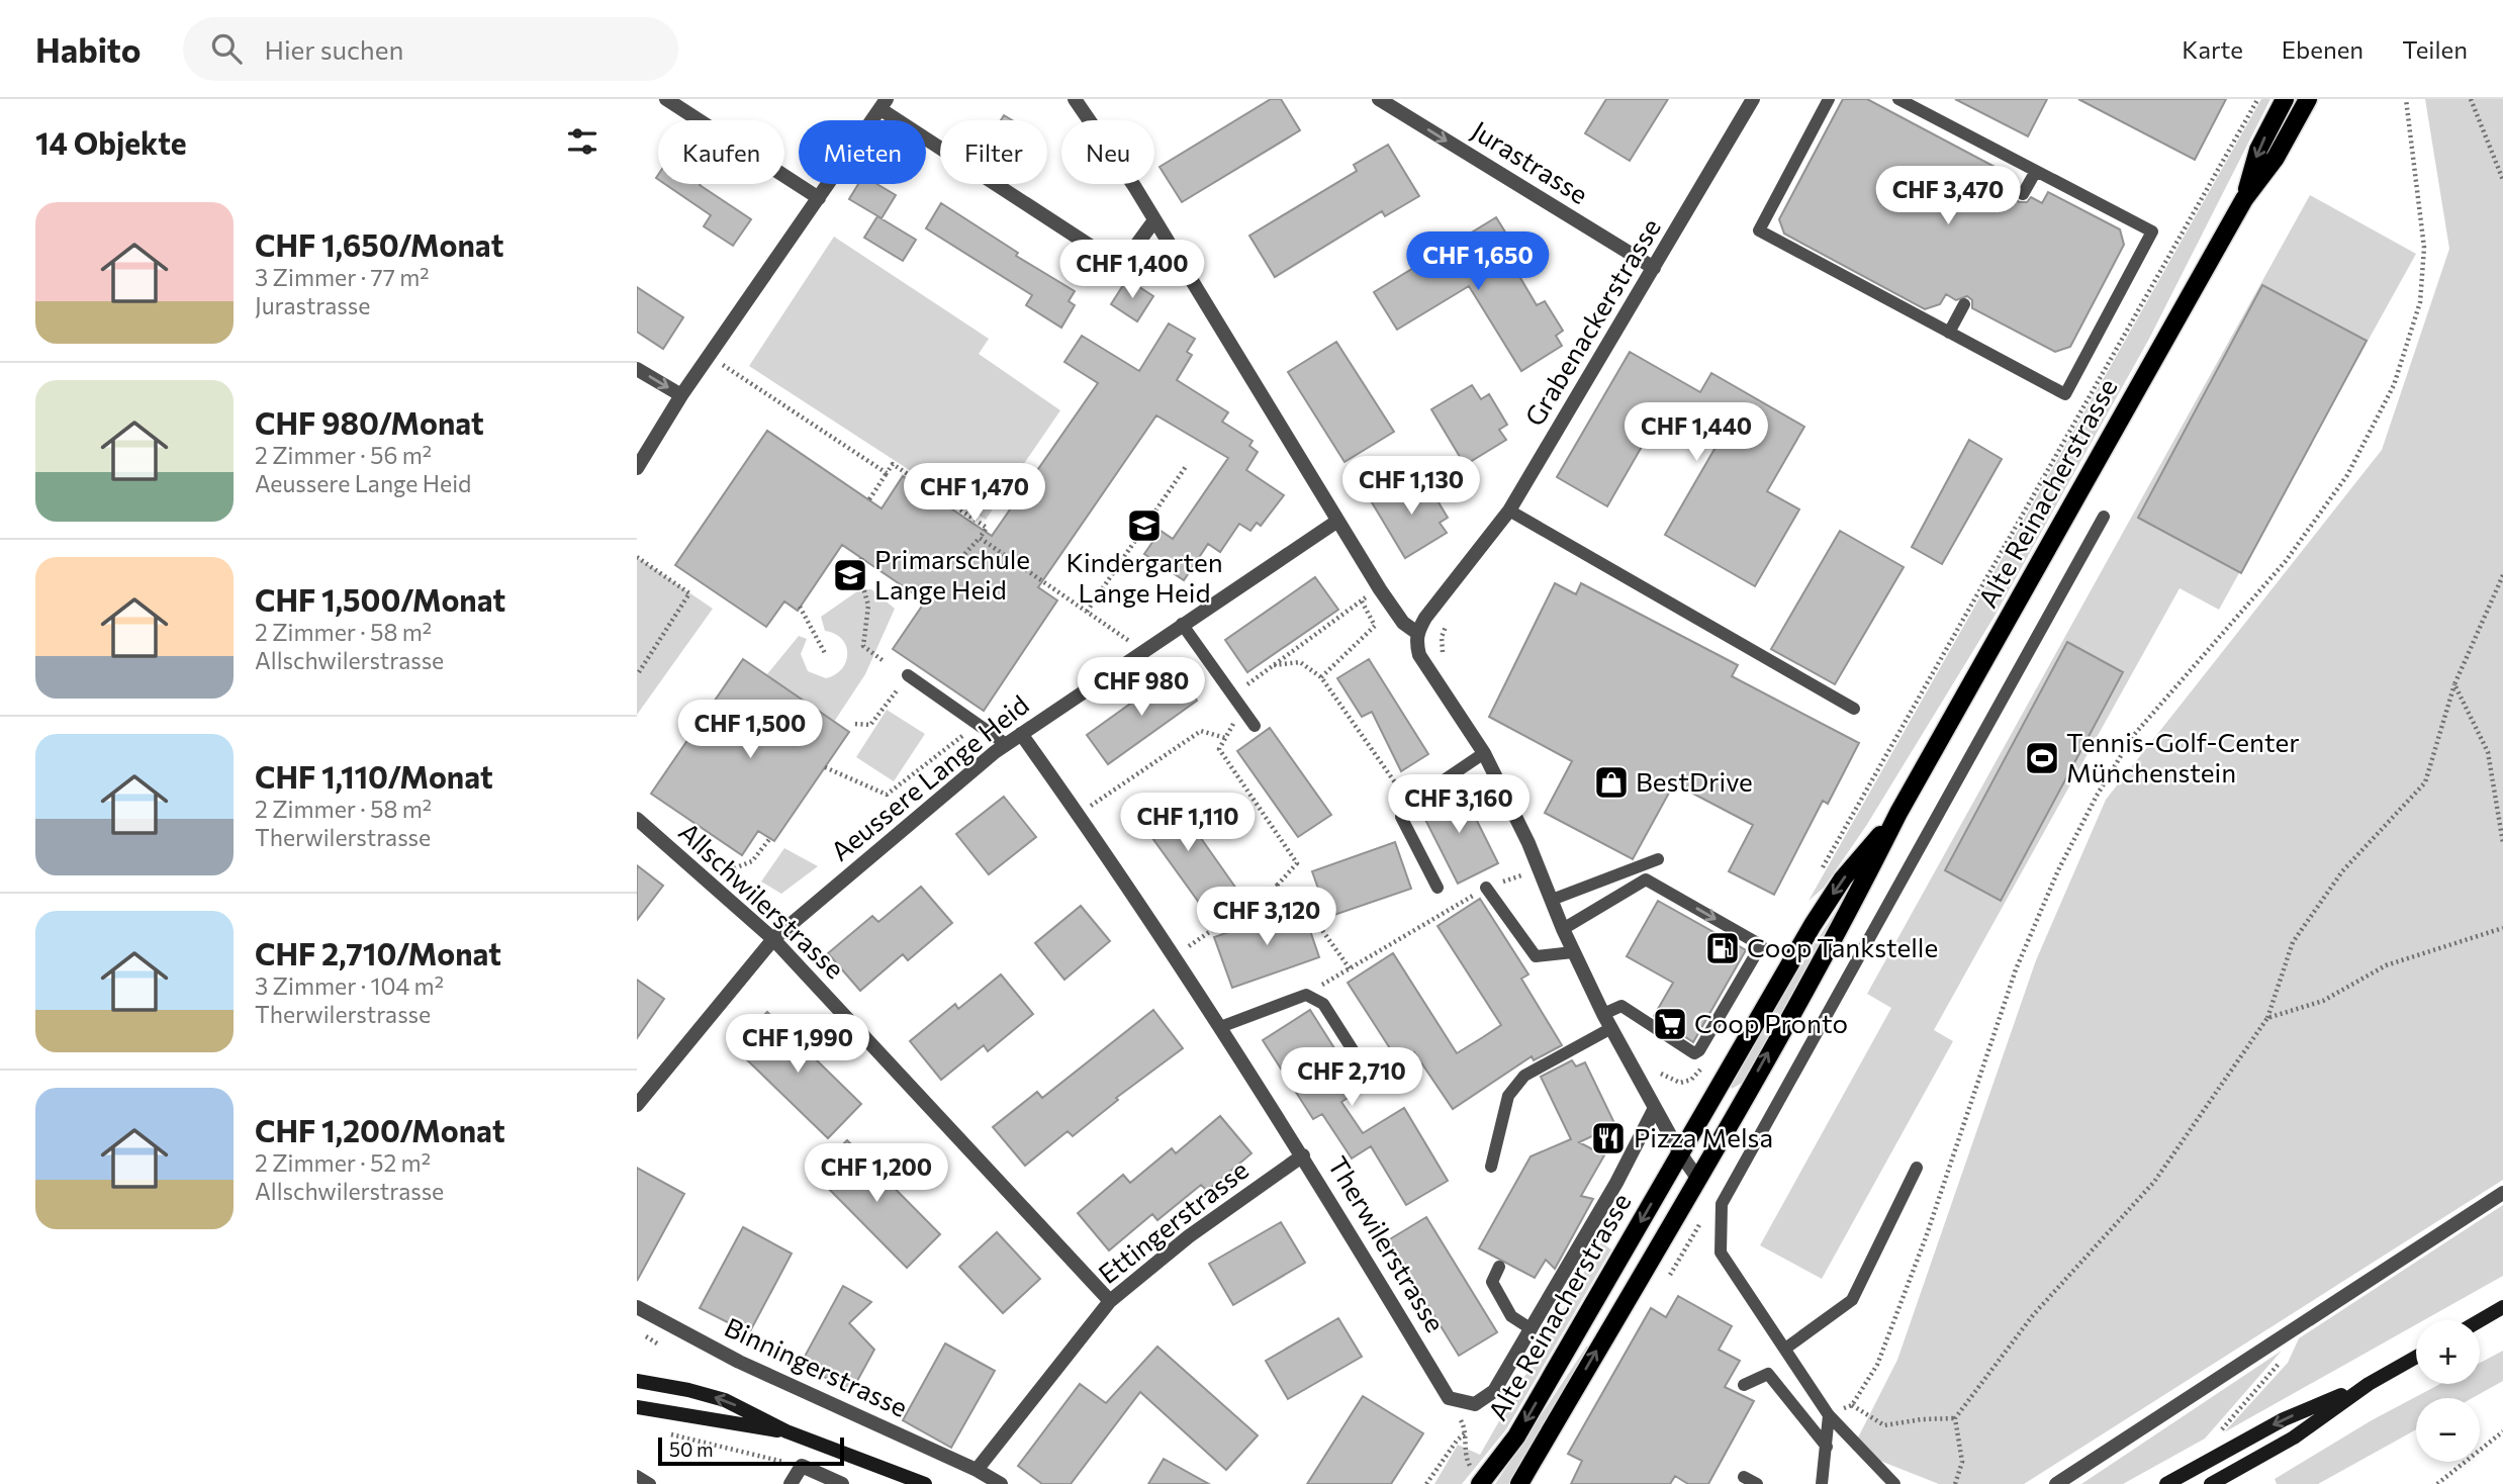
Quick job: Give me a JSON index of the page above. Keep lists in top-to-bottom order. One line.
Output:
{"streets":{"main road":["Alte Reinacherstrasse"],"street":["Jurastrasse","Grabenackerstrasse","Aeussere Lange Heid","Allschwilerstrasse","Ettingerstrasse","Therwilerstrasse","Binningerstrasse"]},"crossings":[["Jurastrasse","Grabenackerstrasse"],["Aeussere Lange Heid","Allschwilerstrasse"],["Aeussere Lange Heid","Therwilerstrasse"],["Allschwilerstrasse","Ettingerstrasse"],["Ettingerstrasse","Therwilerstrasse"],["Ettingerstrasse","Binningerstrasse"]],"one_way":["Jurastrasse"],"places":{"school or university":["Kindergarten Lange Heid","Primarschule Lange Heid"],"sports":["Tennis-Golf-Center Münchenstein"],"shop":["BestDrive"],"fuel station":["Coop Tankstelle"],"supermarket":["Coop Pronto"],"restaurant":["Pizza Melsa"]},"scale_bar":"50 m","page":{"header":"Habito","search":"Hier suchen","nav":["Karte","Ebenen","Teilen"],"heading":"14 Objekte","chip":["Kaufen","Mieten","Filter","Neu"],"price":["CHF 3,470","CHF 1,650","CHF 1,400","CHF 1,440","CHF 1,130","CHF 1,470","CHF 980","CHF 1,500","CHF 3,160","CHF 1,110","CHF 3,120","CHF 1,990","CHF 2,710","CHF 1,200"],"list":[{"name":"CHF 1,650/Monat","note":"3 Zimmer · 77 m² · Jurastrasse"},{"name":"CHF 980/Monat","note":"2 Zimmer · 56 m² · Aeussere Lange Heid"},{"name":"CHF 1,500/Monat","note":"2 Zimmer · 58 m² · Allschwilerstrasse"},{"name":"CHF 1,110/Monat","note":"2 Zimmer · 58 m² · Therwilerstrasse"},{"name":"CHF 2,710/Monat","note":"3 Zimmer · 104 m² · Therwilerstrasse"},{"name":"CHF 1,200/Monat","note":"2 Zimmer · 52 m² · Allschwilerstrasse"}],"map_buttons":["+","−"],"scale":"50 m"}}
